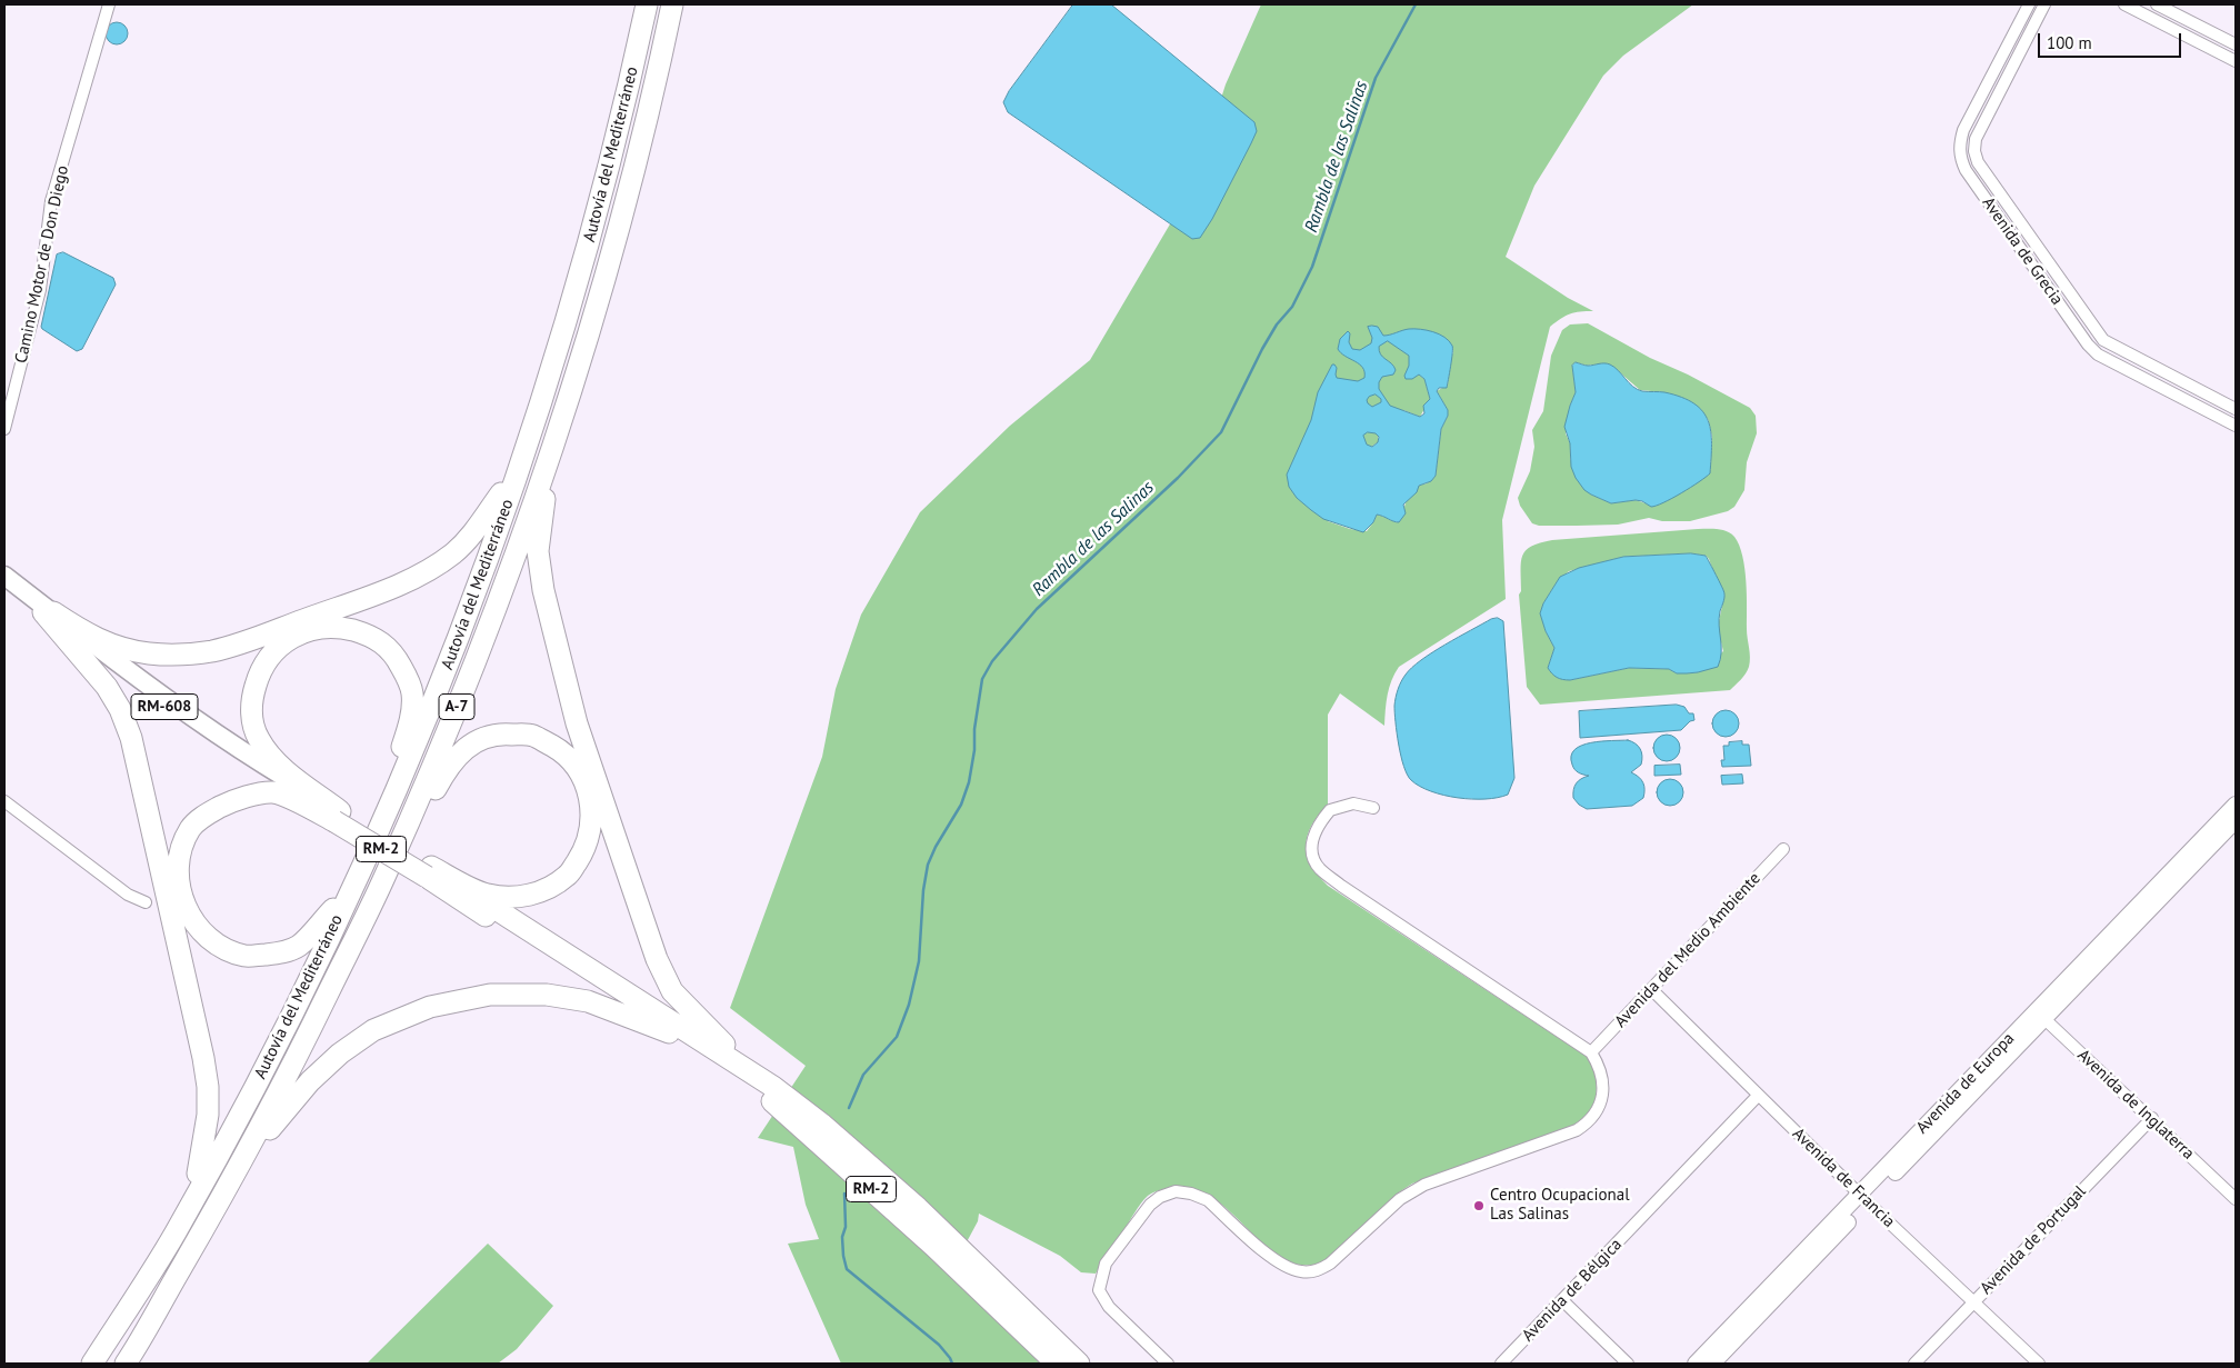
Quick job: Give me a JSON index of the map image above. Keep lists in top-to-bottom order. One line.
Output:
{"streets":{"highway":["Autovía del Mediterráneo","A-7","RM-2"],"street":["Avenida de Grecia","Camino Motor de Don Diego","Avenida del Medio Ambiente","Avenida de Europa","Avenida de Inglaterra","Avenida de Francia","Avenida de Portugal","Avenida de Bélgica"]},"crossings":[["Avenida del Medio Ambiente","Avenida de Francia"],["Avenida de Europa","Avenida de Inglaterra"],["Avenida de Europa","Avenida de Francia"],["Avenida de Inglaterra","Avenida de Portugal"],["Avenida de Francia","Avenida de Portugal"],["Avenida de Francia","Avenida de Bélgica"]],"water":["Rambla de las Salinas"],"places":["Centro Ocupacional Las Salinas"],"scale_bar":"100 m"}
